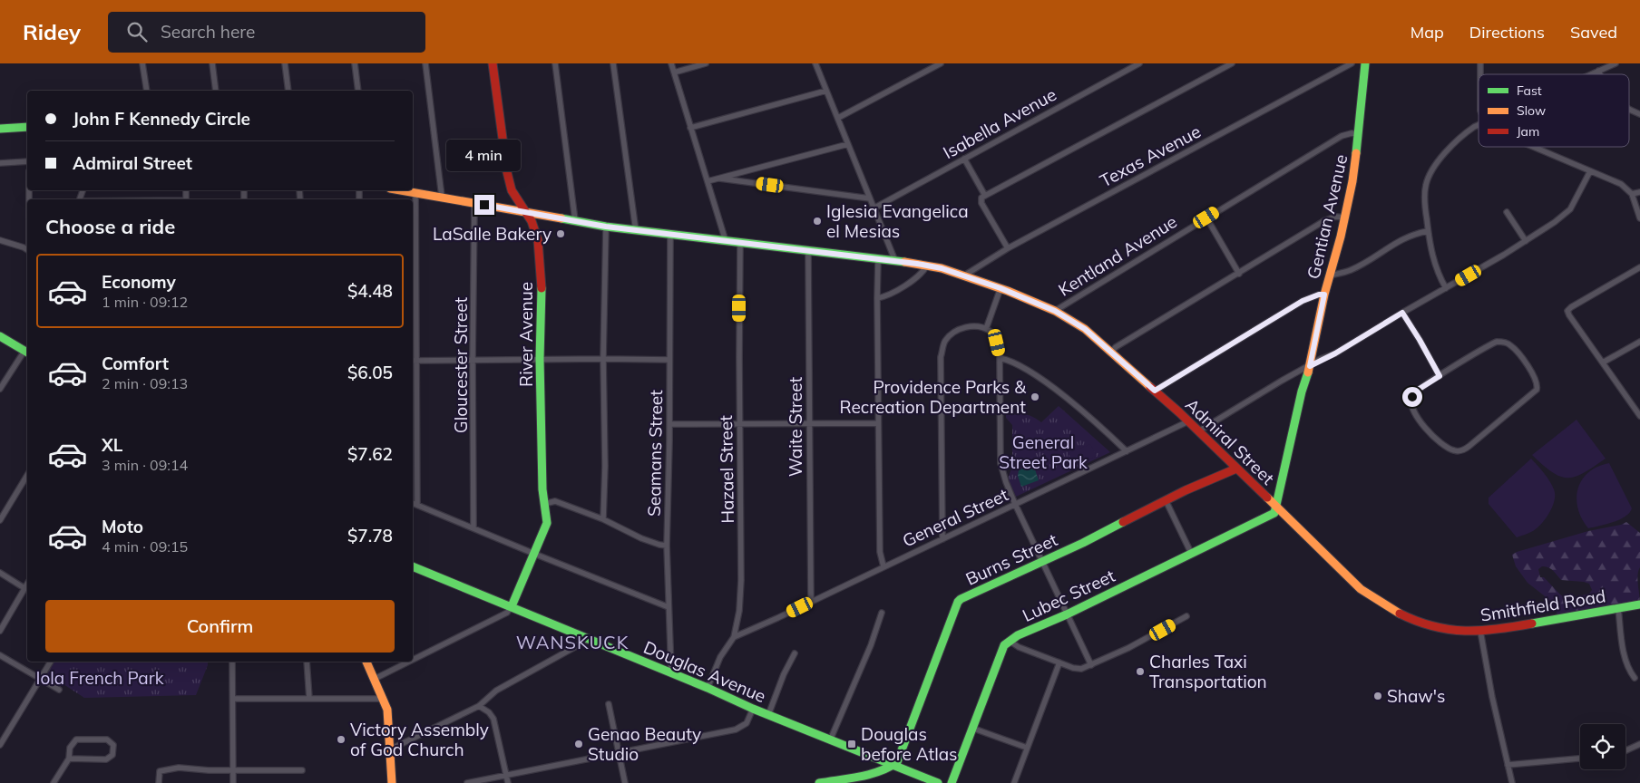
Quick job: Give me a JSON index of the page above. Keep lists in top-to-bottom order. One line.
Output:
{"streets":{"main road":["Gentian Avenue","River Avenue","Admiral Street","Burns Street","Lubec Street","Smithfield Road","Douglas Avenue"],"street":["Isabella Avenue","Texas Avenue","Kentland Avenue","Gloucester Street","Waite Street","Seamans Street","Hazael Street","General Street"]},"crossings":[["Texas Avenue","Admiral Street"],["Gentian Avenue","Kentland Avenue"],["Gentian Avenue","Admiral Street"],["Gentian Avenue","Lubec Street"],["Gentian Avenue","Smithfield Road"],["Kentland Avenue","Admiral Street"],["River Avenue","Admiral Street"],["River Avenue","Douglas Avenue"],["Gloucester Street","Admiral Street"],["Waite Street","Admiral Street"],["Waite Street","General Street"],["Admiral Street","Seamans Street"],["Admiral Street","Hazael Street"],["Admiral Street","General Street"],["Admiral Street","Burns Street"],["Admiral Street","Lubec Street"],["Admiral Street","Smithfield Road"],["Seamans Street","Douglas Avenue"],["Hazael Street","General Street"],["Hazael Street","Douglas Avenue"],["Burns Street","Douglas Avenue"],["Lubec Street","Smithfield Road"]],"districts":["WANSKUCK"],"parks":["General Street Park","Iola French Park"],"places":{"other":["Iglesia Evangelica el Mesias","LaSalle Bakery","Providence Parks & Recreation Department","Charles Taxi Transportation","Shaw's","Victory Assembly of God Church","Genao Beauty Studio"],"transit":["Douglas before Atlas"]},"legend":["Fast","Slow","Jam"],"page":{"header":"Ridey","search":"Search here","nav":["Map","Directions","Saved"],"banner":["John F Kennedy Circle","Admiral Street"],"bubble":"4 min","heading":"Choose a ride","list":[{"name":"Economy","note":"1 min · 09:12","value":"$4.48"},{"name":"Comfort","note":"2 min · 09:13","value":"$6.05"},{"name":"XL","note":"3 min · 09:14","value":"$7.62"},{"name":"Moto","note":"4 min · 09:15","value":"$7.78"}],"buttons":"Confirm"}}
